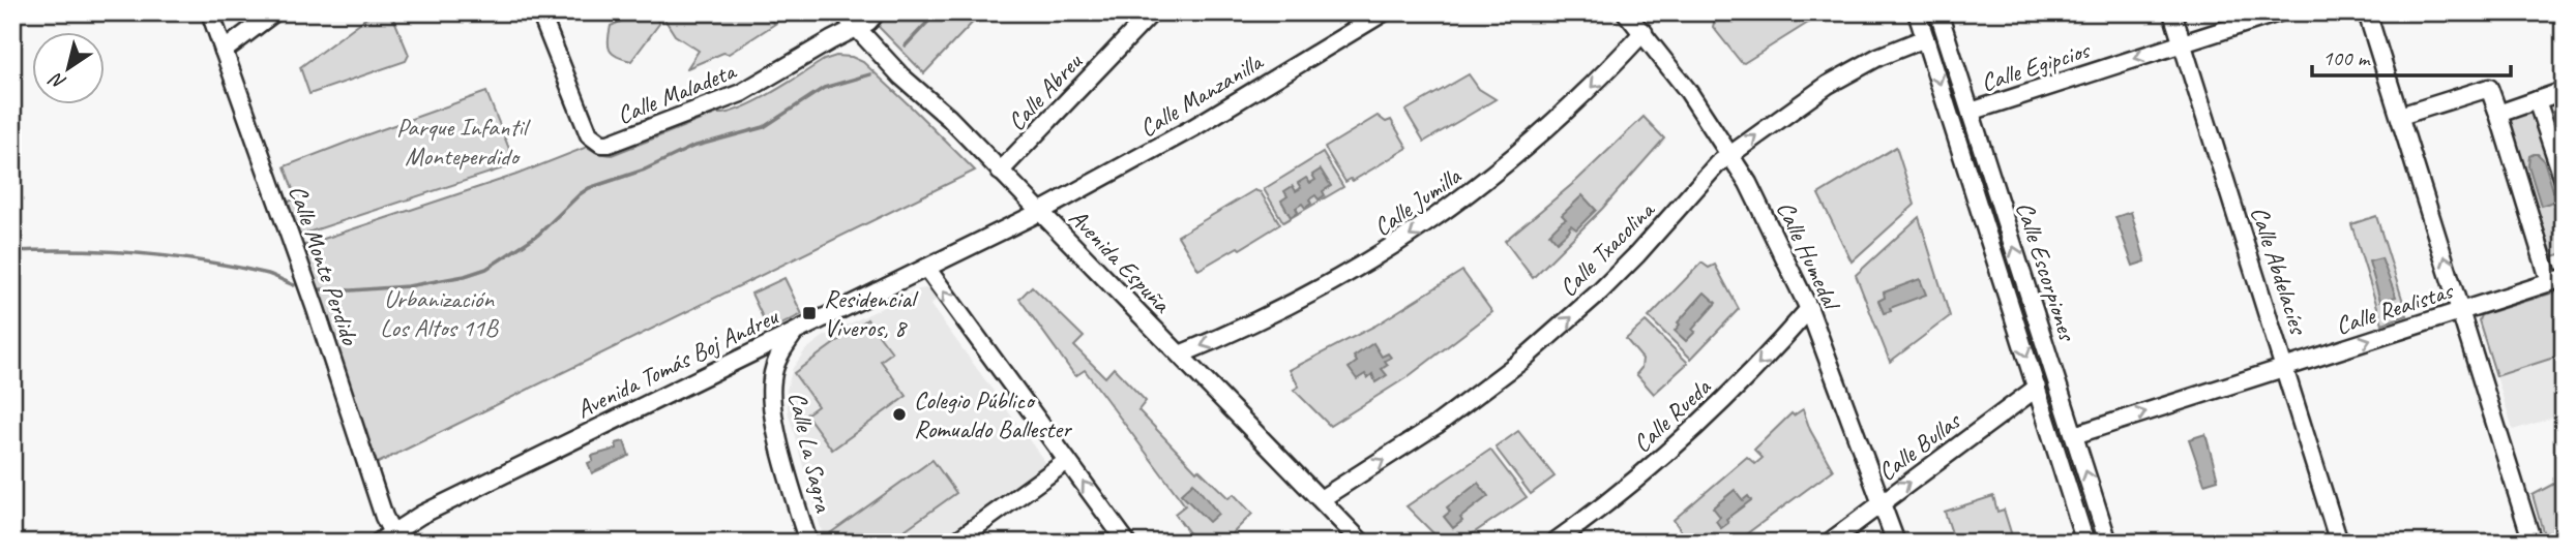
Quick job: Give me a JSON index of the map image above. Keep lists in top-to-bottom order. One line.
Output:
{"streets":{"street":["Calle Egipcios","Calle Abreu","Calle Maladeta","Calle Manzanilla","Calle Jumilla","Calle Txacolina","Calle Humedal","Avenida Espuña","Calle Monte Perdido","Calle Abdelacíes","Calle Escorpiones","Calle Realistas","Avenida Tomás Boj Andreu","Calle Rueda","Calle Bullas","Calle La Sagra"]},"crossings":[["Calle Egipcios","Calle Abdelacíes"],["Calle Egipcios","Calle Escorpiones"],["Calle Abreu","Avenida Espuña"],["Calle Maladeta","Avenida Espuña"],["Calle Manzanilla","Avenida Espuña"],["Calle Manzanilla","Avenida Tomás Boj Andreu"],["Calle Jumilla","Calle Humedal"],["Calle Jumilla","Avenida Espuña"],["Calle Txacolina","Calle Humedal"],["Calle Txacolina","Avenida Espuña"],["Calle Txacolina","Calle Escorpiones"],["Calle Humedal","Calle Rueda"],["Calle Humedal","Calle Bullas"],["Avenida Espuña","Avenida Tomás Boj Andreu"],["Calle Monte Perdido","Avenida Tomás Boj Andreu"],["Calle Abdelacíes","Calle Realistas"],["Calle Escorpiones","Calle Realistas"],["Calle Escorpiones","Calle Bullas"],["Avenida Tomás Boj Andreu","Calle La Sagra"]],"one_way":["Calle Egipcios","Calle Jumilla","Calle Txacolina","Calle Realistas","Calle Rueda","Calle Bullas"],"parks":["Parque Infantil Monteperdido","Urbanización Los Altos 11B"],"places":{"transit":["Residencial Viveros, 8"],"other":["Colegio Público Romualdo Ballester"]},"scale_bar":"100 m","north":"bottom left"}
